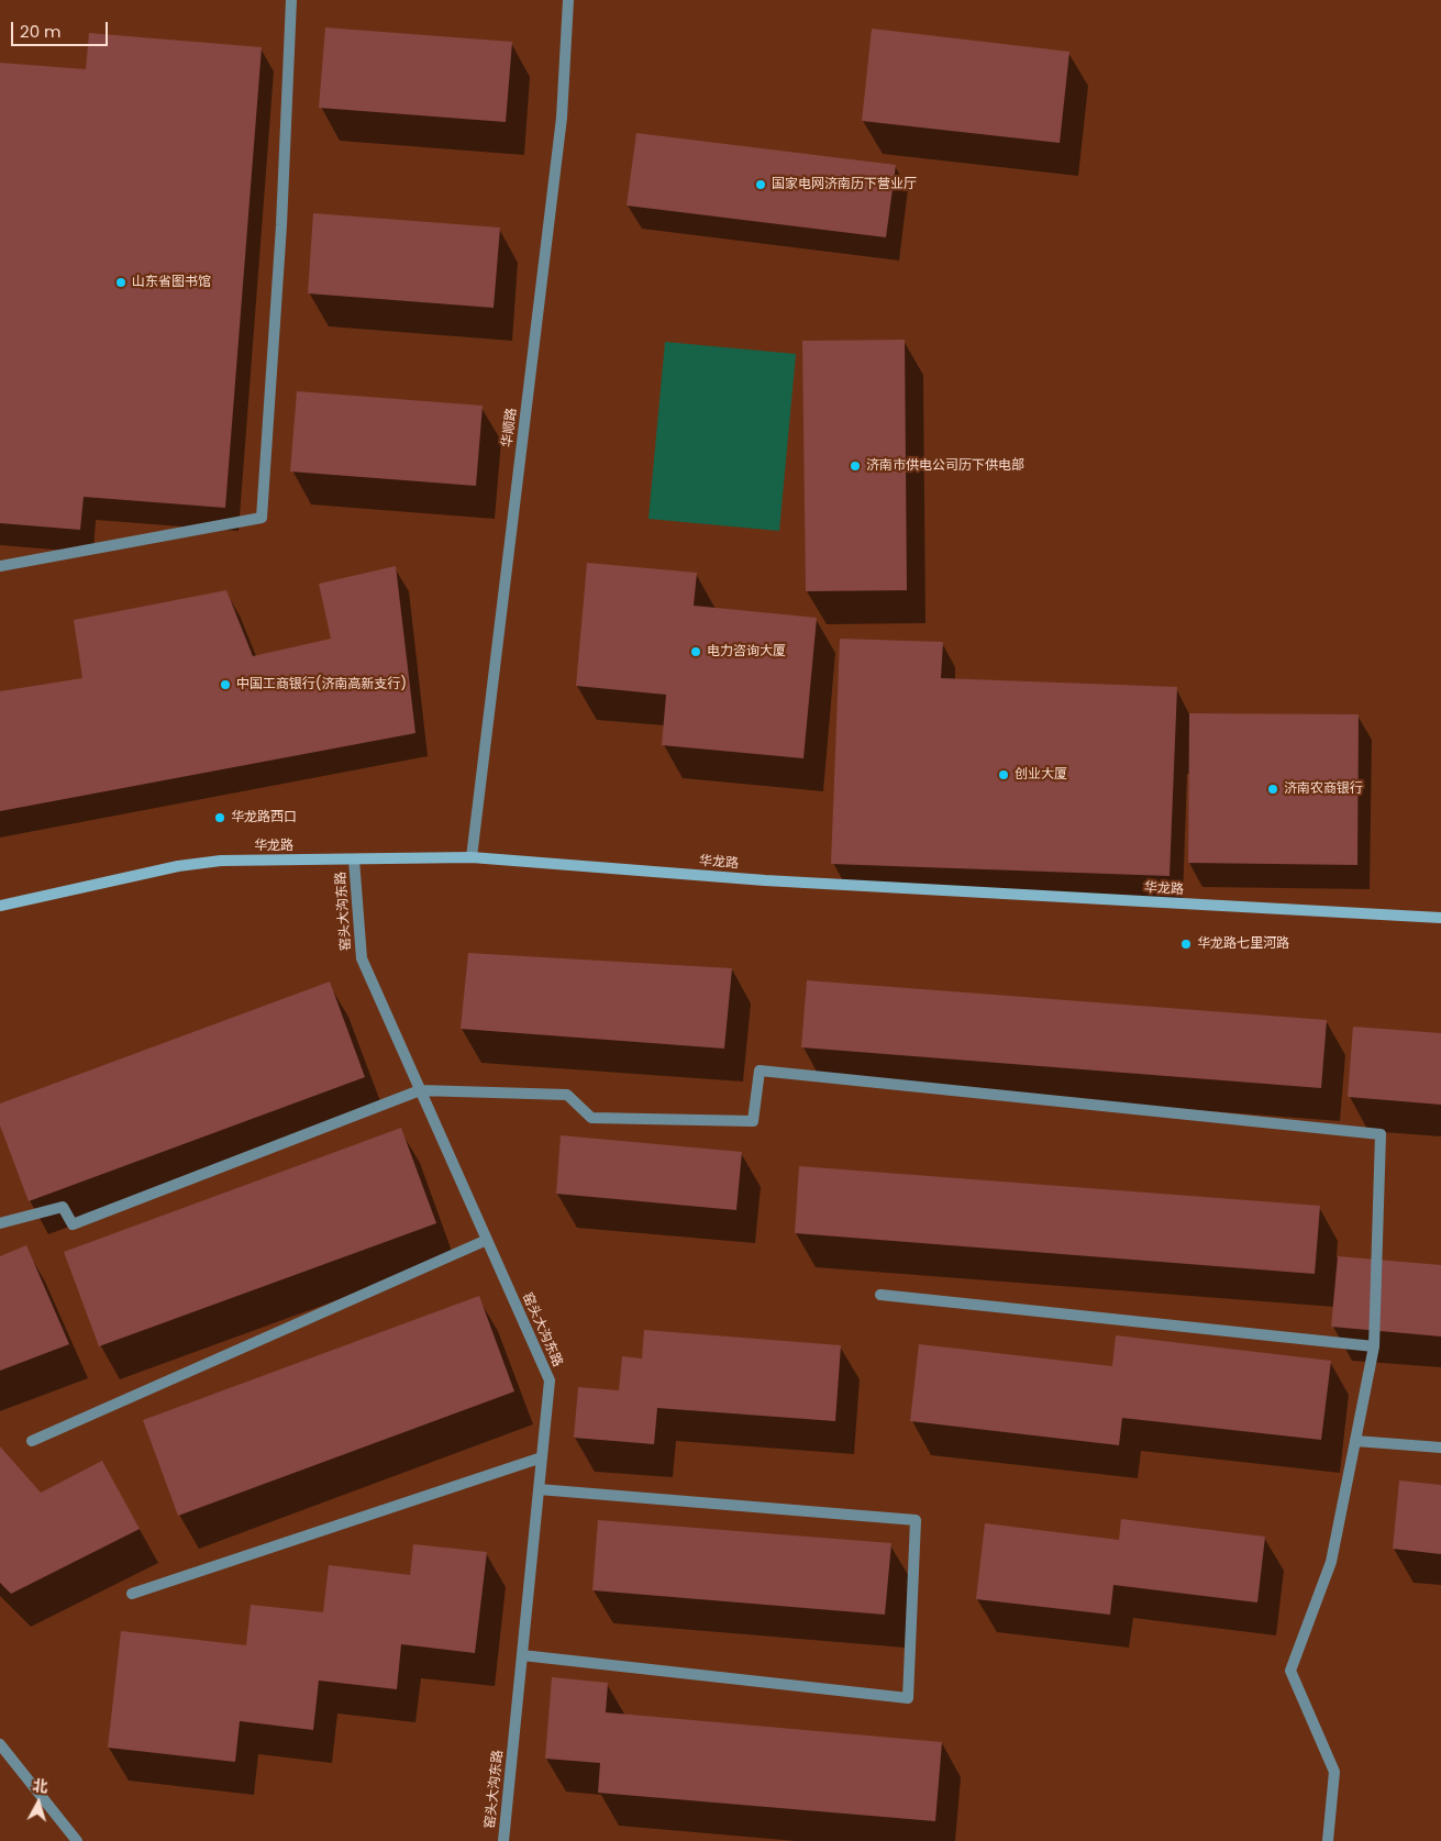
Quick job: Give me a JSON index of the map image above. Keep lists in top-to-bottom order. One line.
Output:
{"streets":{"main road":["华龙路"],"street":["华顺路","窑头大沟东路"]},"crossings":[["华顺路","华龙路"],["华龙路","窑头大沟东路"]],"places":["国家电网济南历下营业厅","山东省图书馆","济南市供电公司历下供电部","电力咨询大厦","中国工商银行(济南高新支行)","创业大厦","济南农商银行","华龙路西口","华龙路七里河路"],"scale_bar":"20 m","north":"top"}
